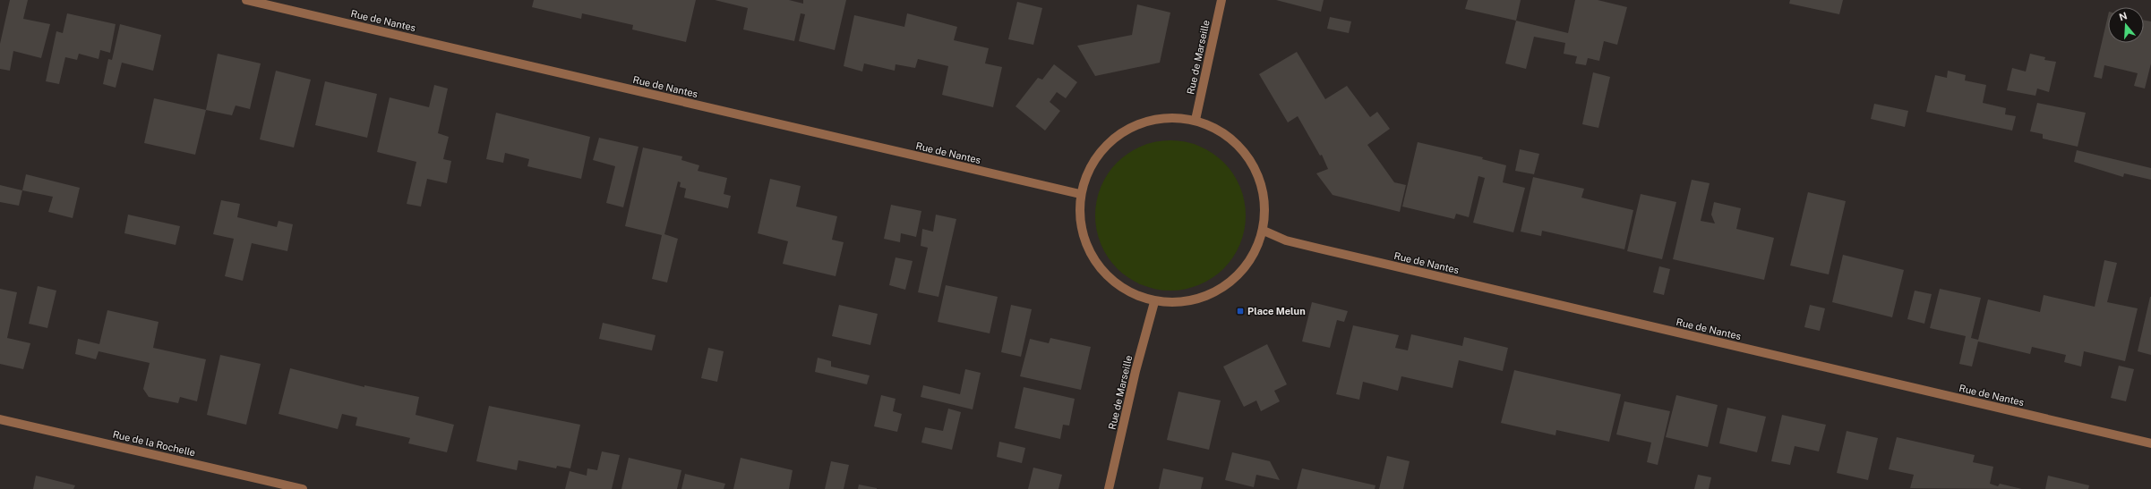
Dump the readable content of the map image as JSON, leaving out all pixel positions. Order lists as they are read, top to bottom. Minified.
{"streets":{"street":["Rue de Nantes","Rue de Marseille","Rue de la Rochelle"]},"places":{"transit":["Place Melun"]},"north":"top"}
